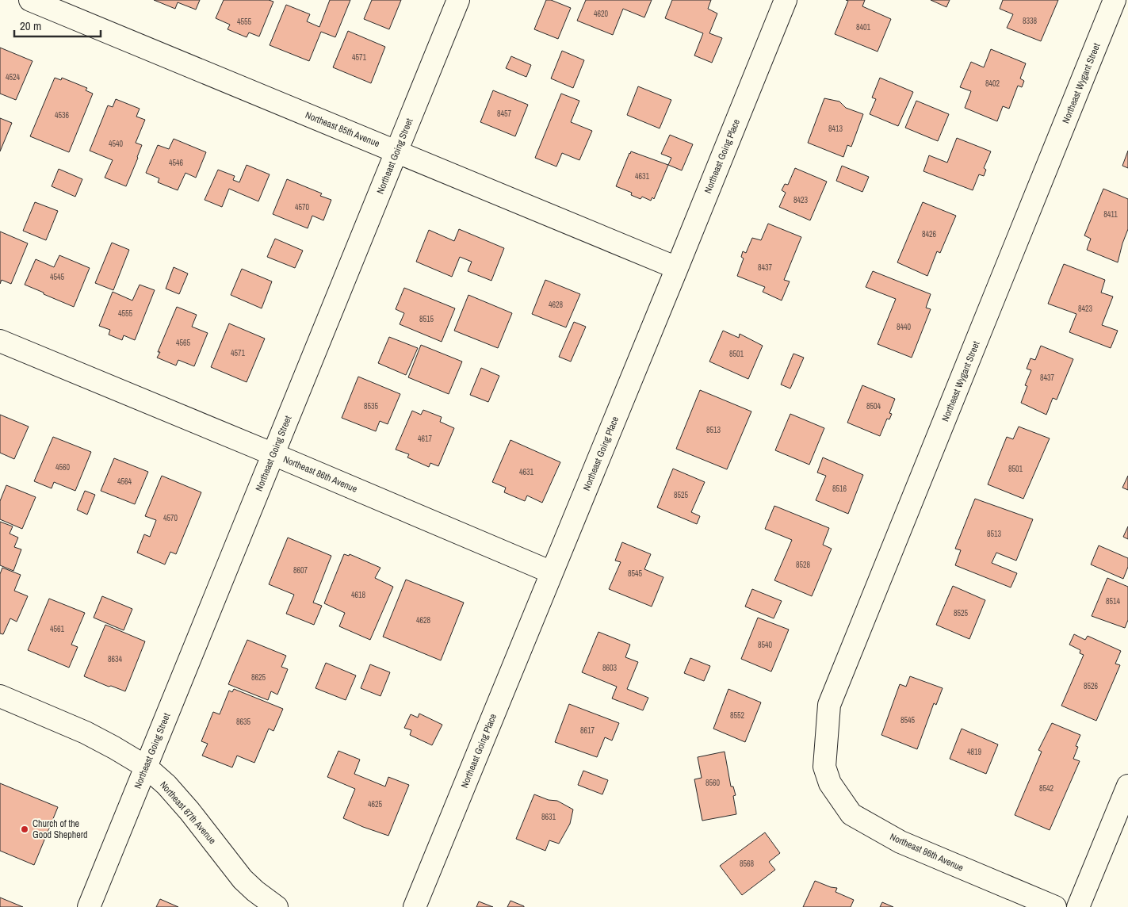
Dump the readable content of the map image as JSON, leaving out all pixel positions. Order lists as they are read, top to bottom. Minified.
{"streets":{"street":["Northeast Wygant Street","Northeast 85th Avenue","Northeast Going Street","Northeast Going Place","Northeast 86th Avenue","Northeast 87th Avenue"]},"crossings":[["Northeast Wygant Street","Northeast 86th Avenue"],["Northeast 85th Avenue","Northeast Going Street"],["Northeast 85th Avenue","Northeast Going Place"],["Northeast Going Street","Northeast 86th Avenue"],["Northeast Going Street","Northeast 87th Avenue"],["Northeast Going Place","Northeast 86th Avenue"]],"places":["Church of the Good Shepherd"],"house_numbers":["4620","8338","4555","8401","4571","4524","8402","8457","4536","8413","4540","4546","4631","8423","4570","8411","8426","8437","4545","4628","8423","4555","8515","8440","4565","4571","8501","8437","8535","8504","8513","4617","4560","8501","4631","4564","8516","8525","4570","8513","8528","8607","8545","4618","8514","8525","4628","4561","8540","8634","8603","8625","8526","8552","8545","8635","8617","4819","8560","8542","4625","8631","8568"],"scale_bar":"20 m"}
